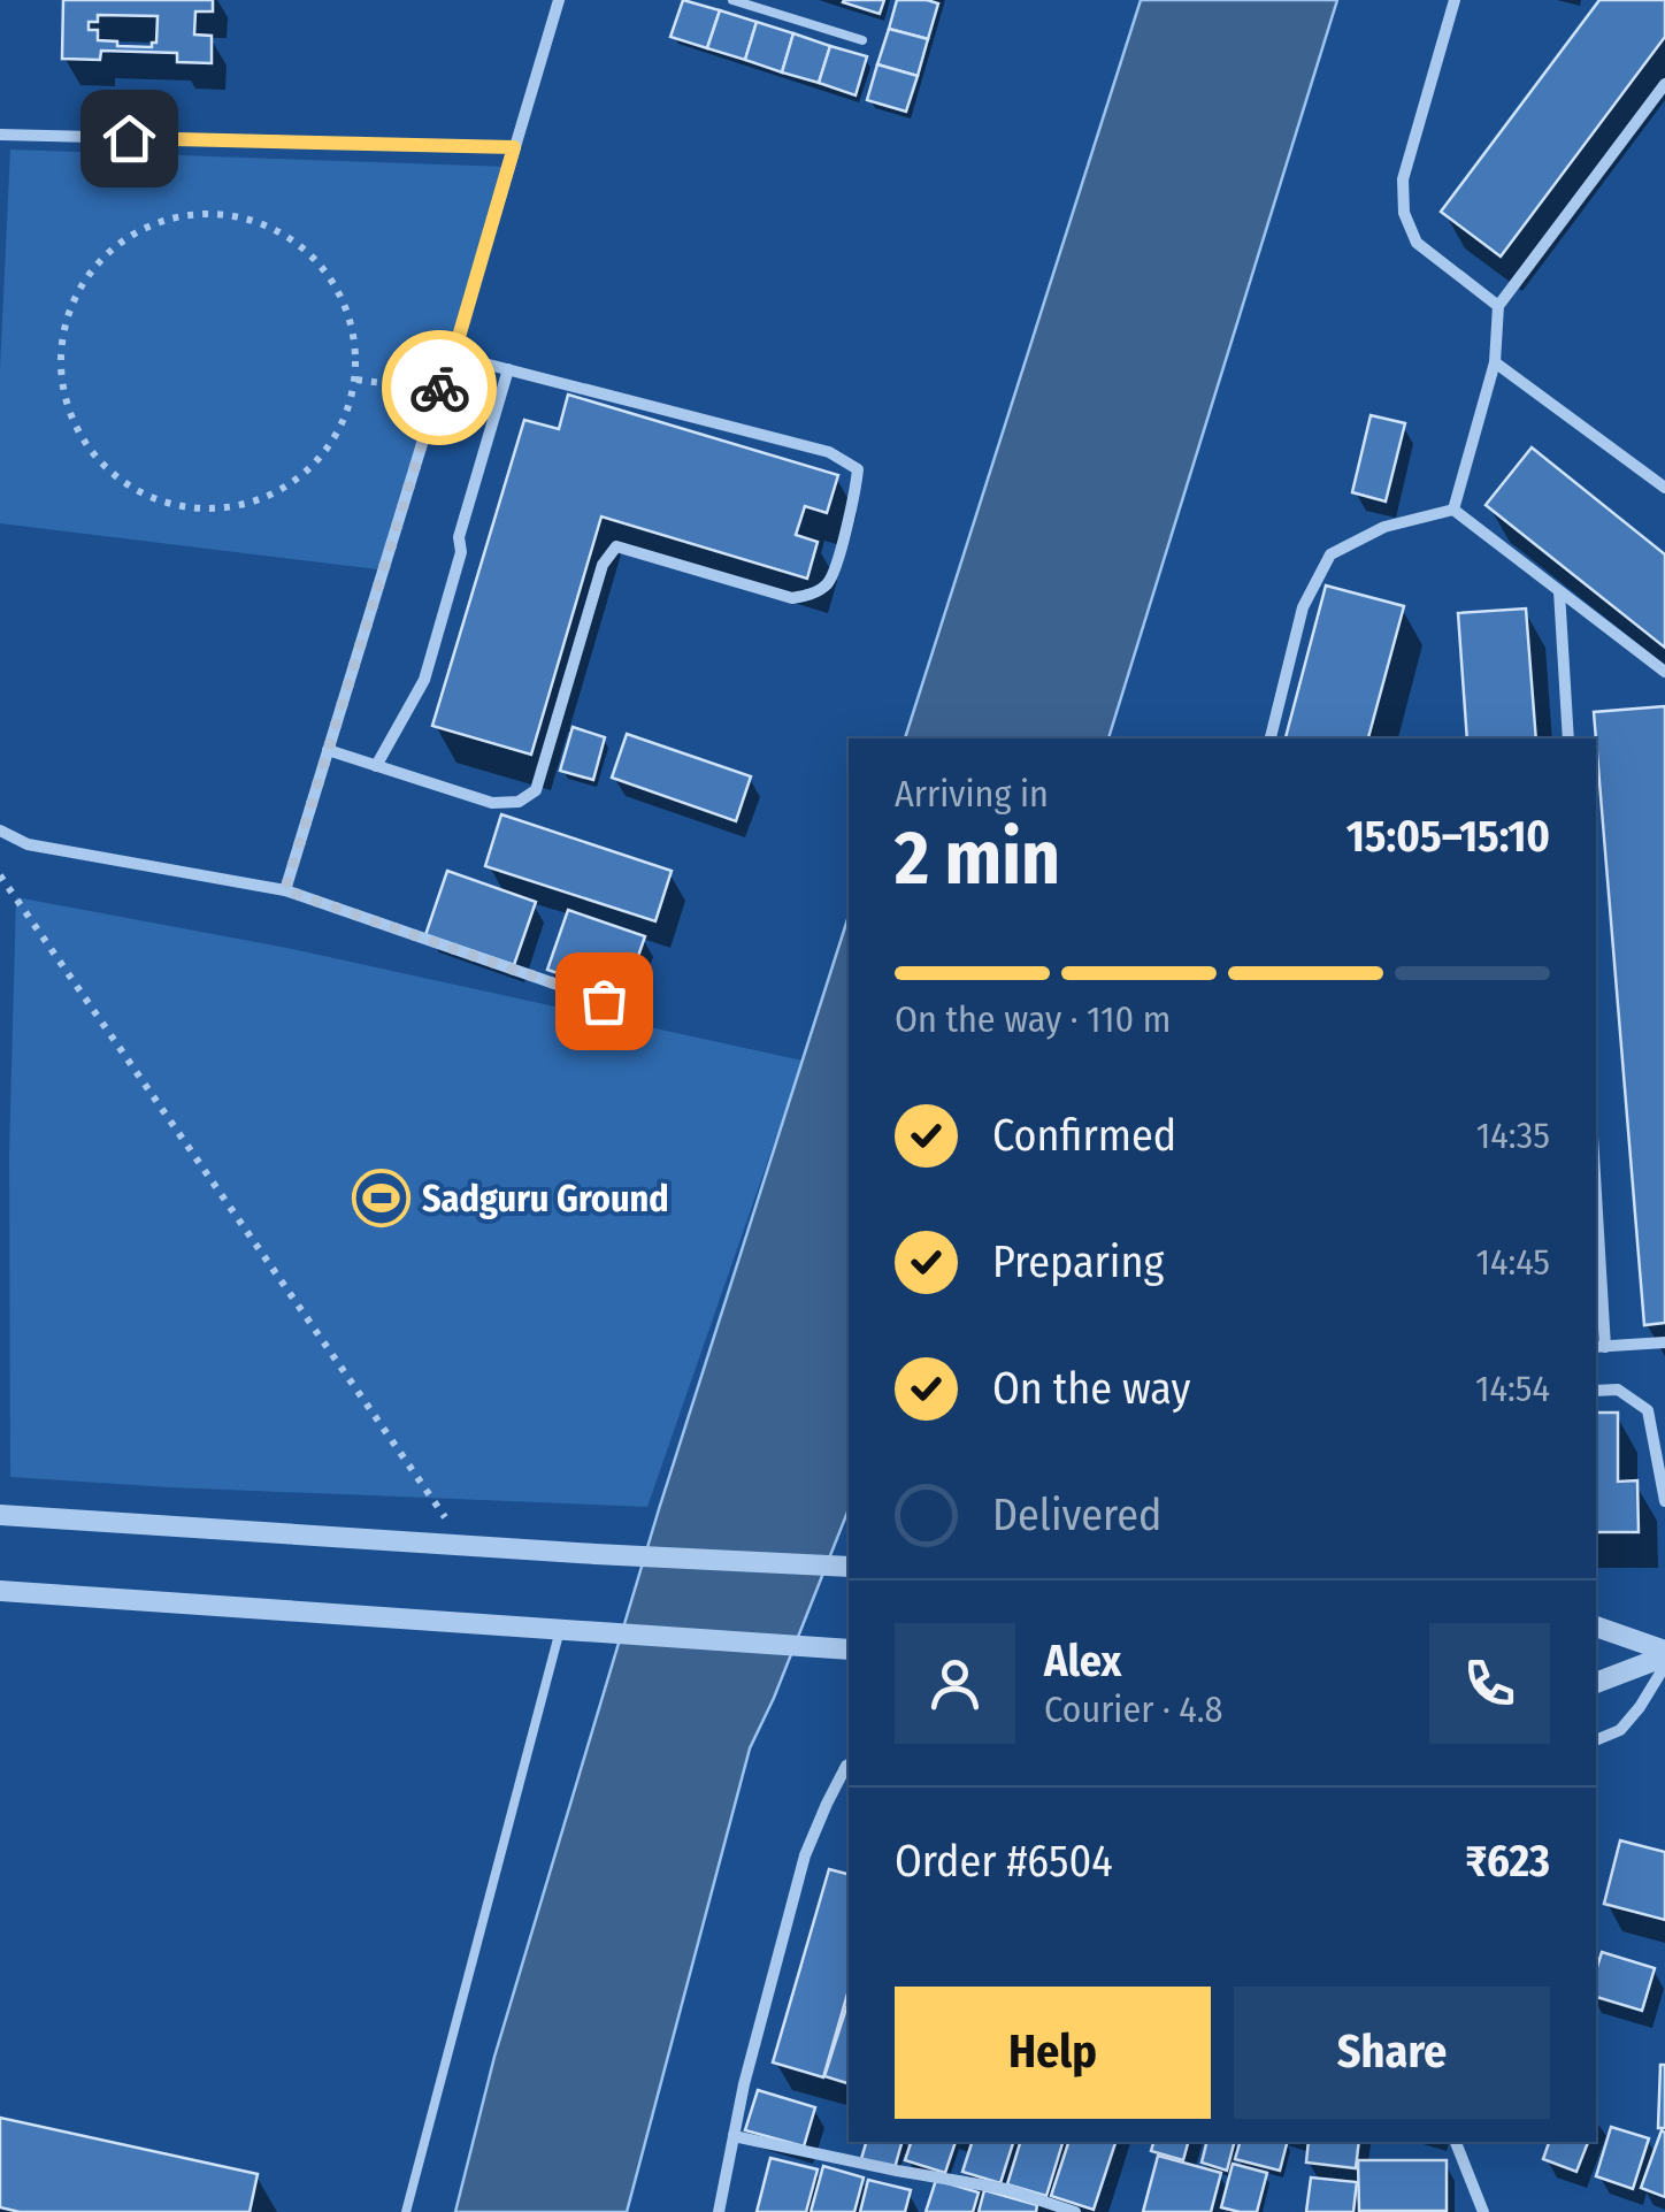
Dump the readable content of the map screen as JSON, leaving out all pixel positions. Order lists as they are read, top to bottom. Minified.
{"places":{"sports":["Sadguru Ground"]},"page":{"heading":["2 min","Arriving in","15:05–15:10"],"panel":["Alex","Courier · 4.8","Order #6504","₹623"],"bar":"On the way · 110 m","list":[["Confirmed","14:35"],["Preparing","14:45"],["On the way","14:54"],"Delivered"],"buttons":["Help","Share"]}}
